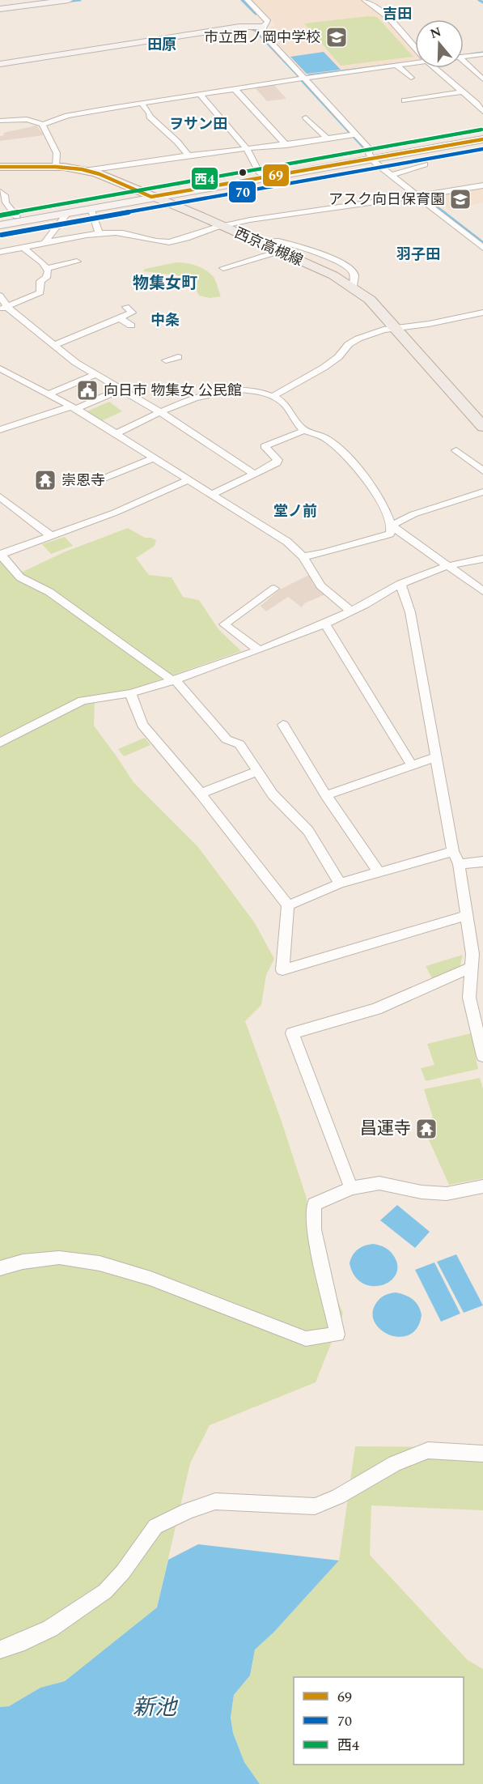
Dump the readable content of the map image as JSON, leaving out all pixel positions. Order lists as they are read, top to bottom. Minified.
{"streets":{"main road":["西京高槻線"]},"districts":["吉田","田原","ヲサン田","羽子田","物集女町","中条","堂ノ前"],"water":["新池"],"places":{"school or university":["市立西ノ岡中学校","アスク向日保育園"],"public building":["向日市 物集女 公民館"],"temple":["崇恩寺","昌運寺"]},"lines":["transit line 西4","transit line 69","transit line 70"],"legend":["69","70","西4"],"north":"top"}
